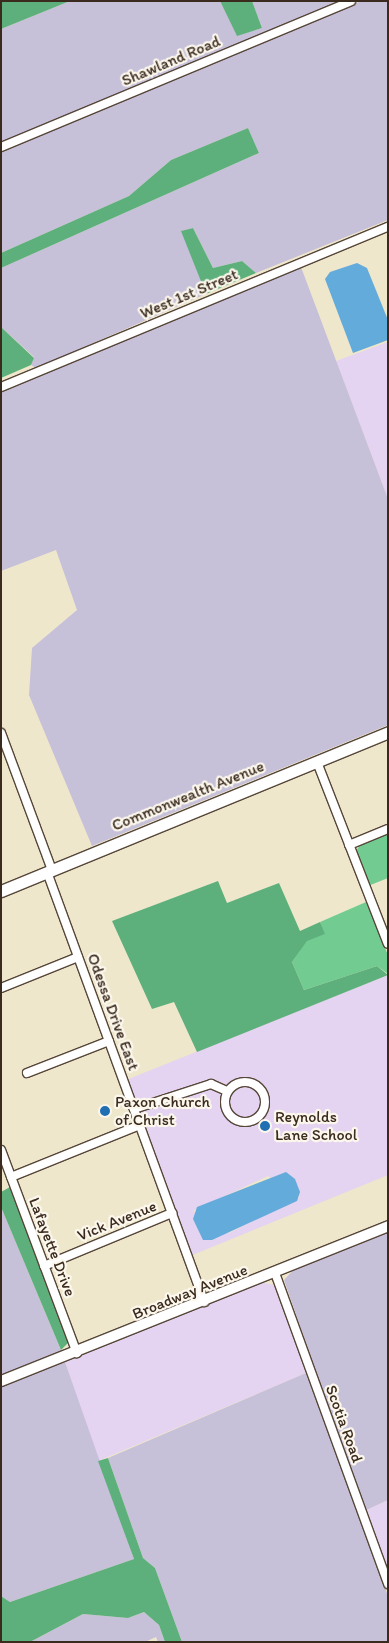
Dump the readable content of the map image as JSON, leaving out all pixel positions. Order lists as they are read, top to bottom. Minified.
{"streets":{"main road":["Commonwealth Avenue"],"street":["Shawland Road","West 1st Street","Odessa Drive East","Vick Avenue","Lafayette Drive","Broadway Avenue","Scotia Road"]},"crossings":[["Commonwealth Avenue","Odessa Drive East"],["Odessa Drive East","Vick Avenue"],["Odessa Drive East","Broadway Avenue"],["Vick Avenue","Lafayette Drive"],["Lafayette Drive","Broadway Avenue"],["Broadway Avenue","Scotia Road"]],"places":["Paxon Church of Christ","Reynolds Lane School"]}
